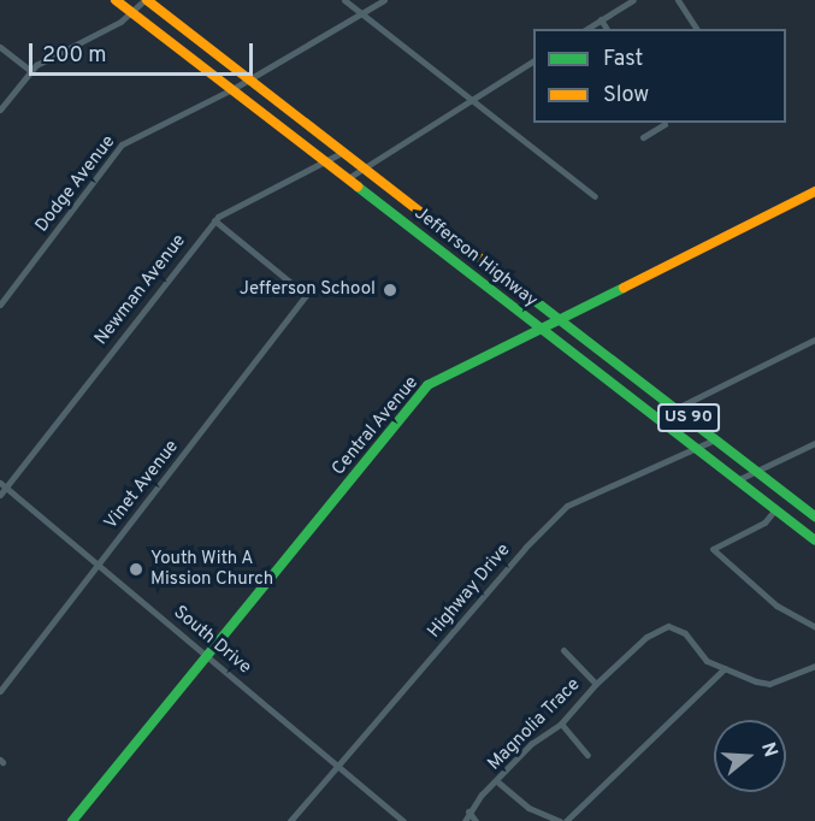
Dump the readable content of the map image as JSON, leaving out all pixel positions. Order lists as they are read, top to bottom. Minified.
{"streets":{"main road":["Jefferson Highway","US 90","Central Avenue"],"street":["Dodge Avenue","Newman Avenue","Vinet Avenue","Highway Drive","South Drive","Magnolia Trace"]},"crossings":[["Dodge Avenue","Jefferson Highway"],["Jefferson Highway","Newman Avenue"],["Jefferson Highway","Central Avenue"],["Jefferson Highway","Highway Drive"],["Newman Avenue","Vinet Avenue"],["Newman Avenue","South Drive"],["Central Avenue","South Drive"],["Vinet Avenue","South Drive"],["Highway Drive","South Drive"]],"places":["Jefferson School","Youth With A Mission Church"],"legend":["Fast","Slow"],"scale_bar":"200 m","north":"right"}
